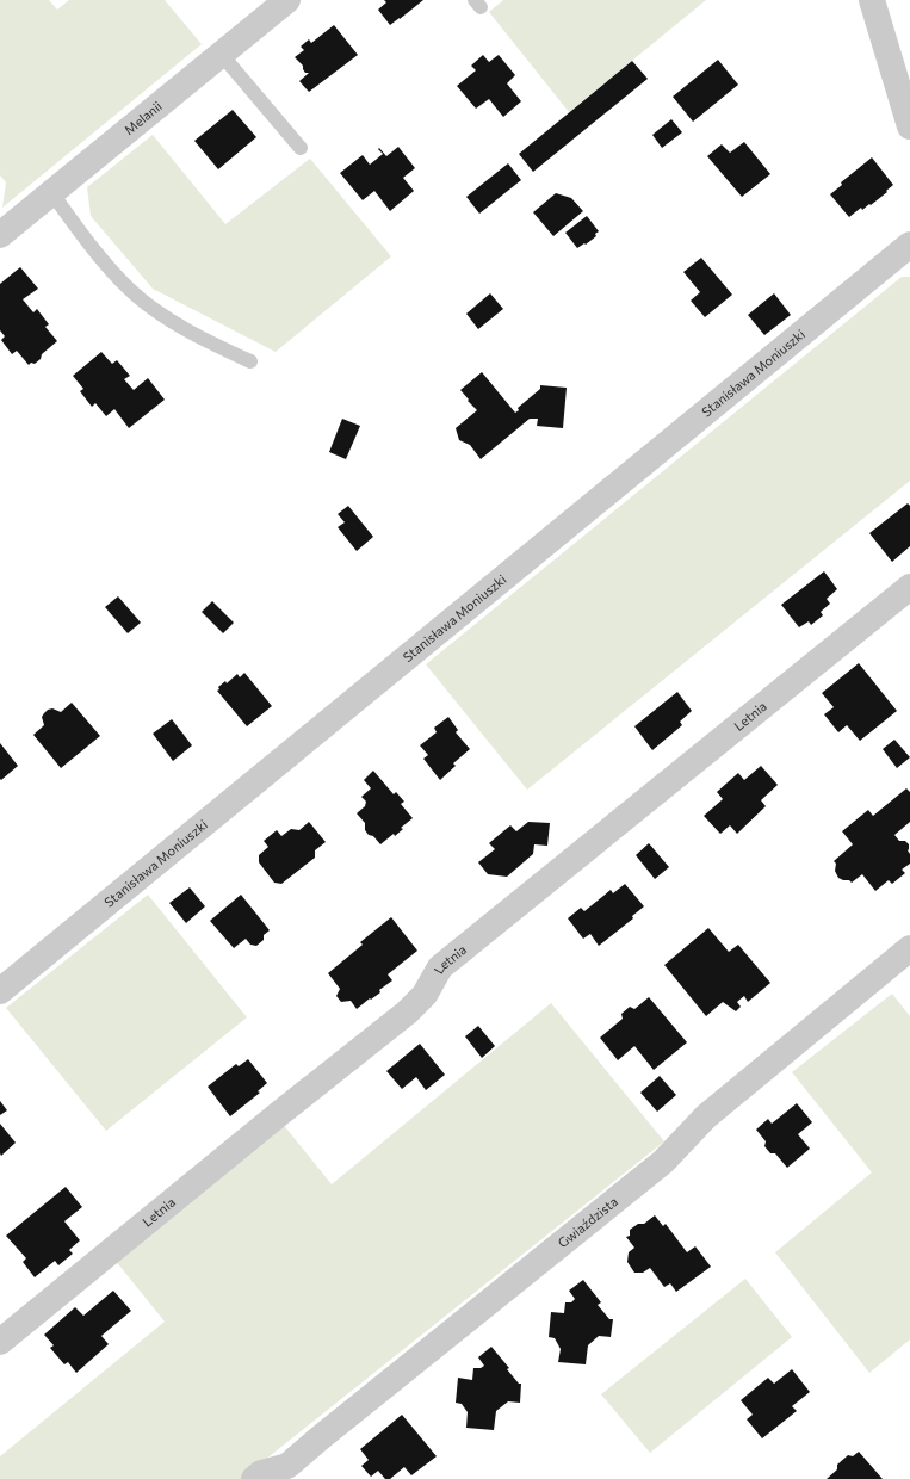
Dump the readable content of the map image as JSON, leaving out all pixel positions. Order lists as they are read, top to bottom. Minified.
{"streets":{"street":["Melanii","Stanisława Moniuszki","Letnia","Gwiaździsta"]}}
